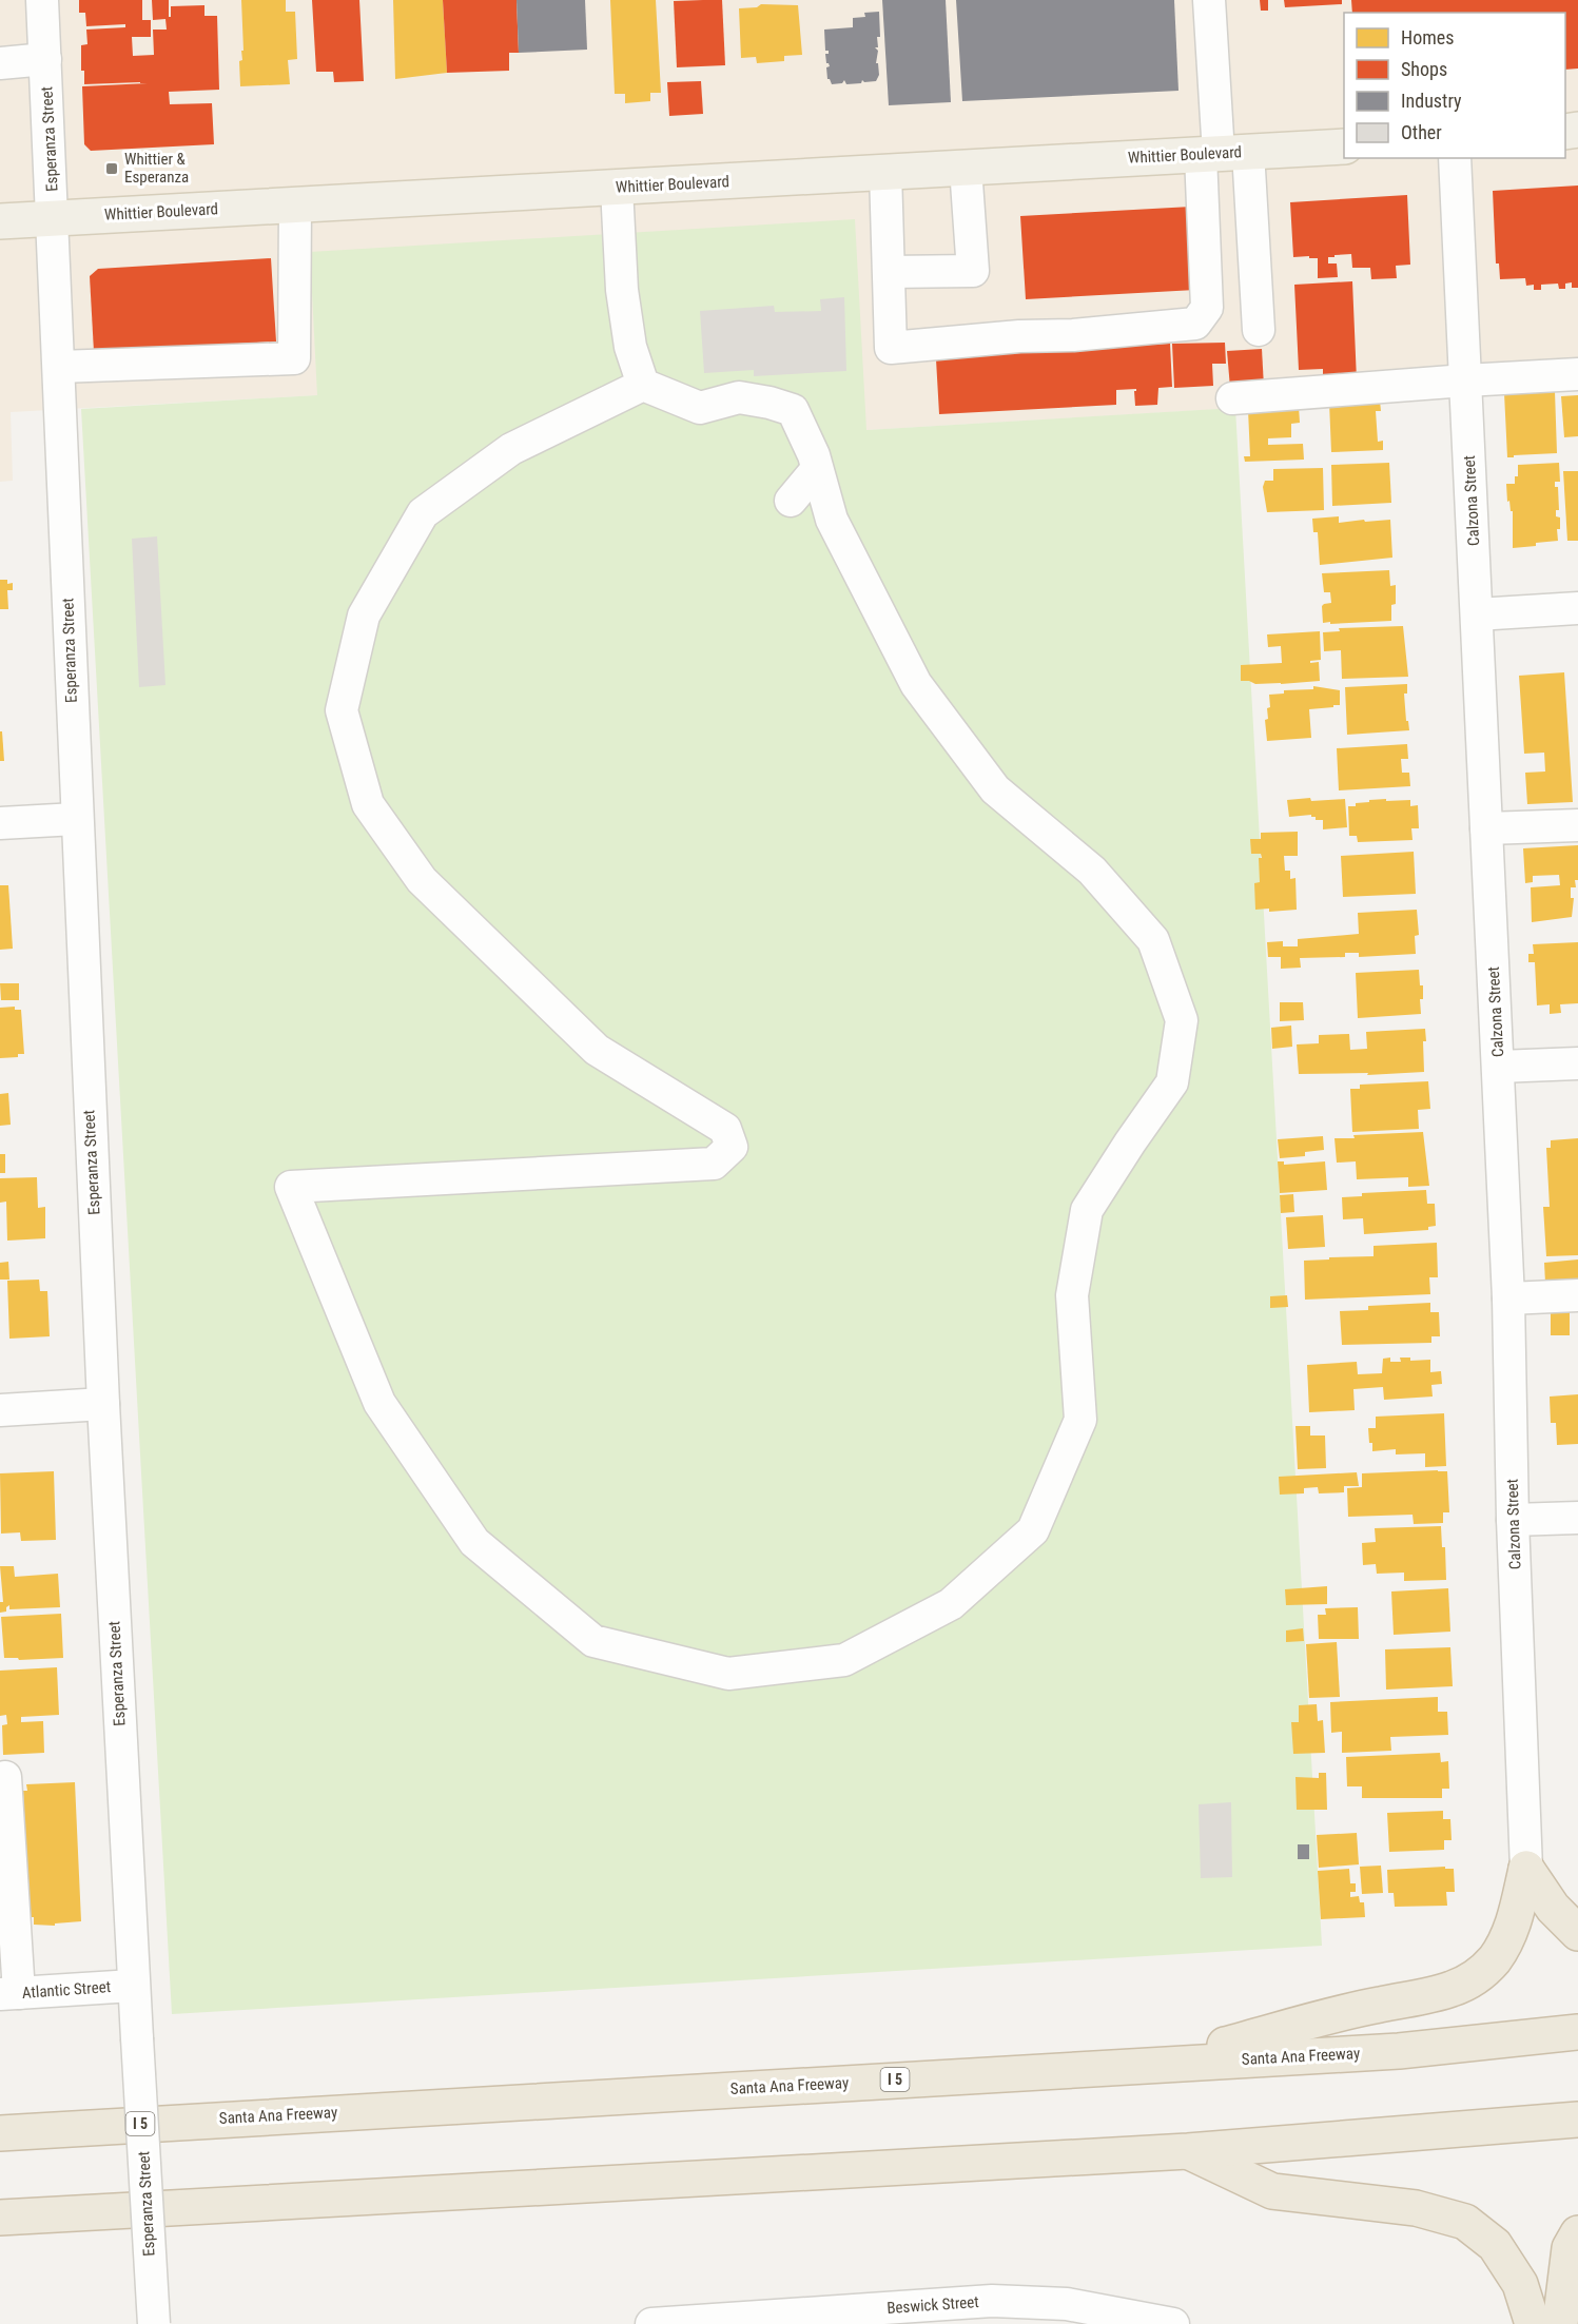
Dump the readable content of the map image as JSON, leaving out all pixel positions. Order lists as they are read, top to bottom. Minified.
{"streets":{"highway":["Santa Ana Freeway","I 5"],"main road":["Whittier Boulevard"],"street":["Esperanza Street","Calzona Street","Atlantic Street","Beswick Street"]},"crossings":[["Esperanza Street","Whittier Boulevard"],["Esperanza Street","Atlantic Street"]],"places":{"transit":["Whittier & Esperanza"]},"legend":["Homes","Shops","Industry","Other"]}
